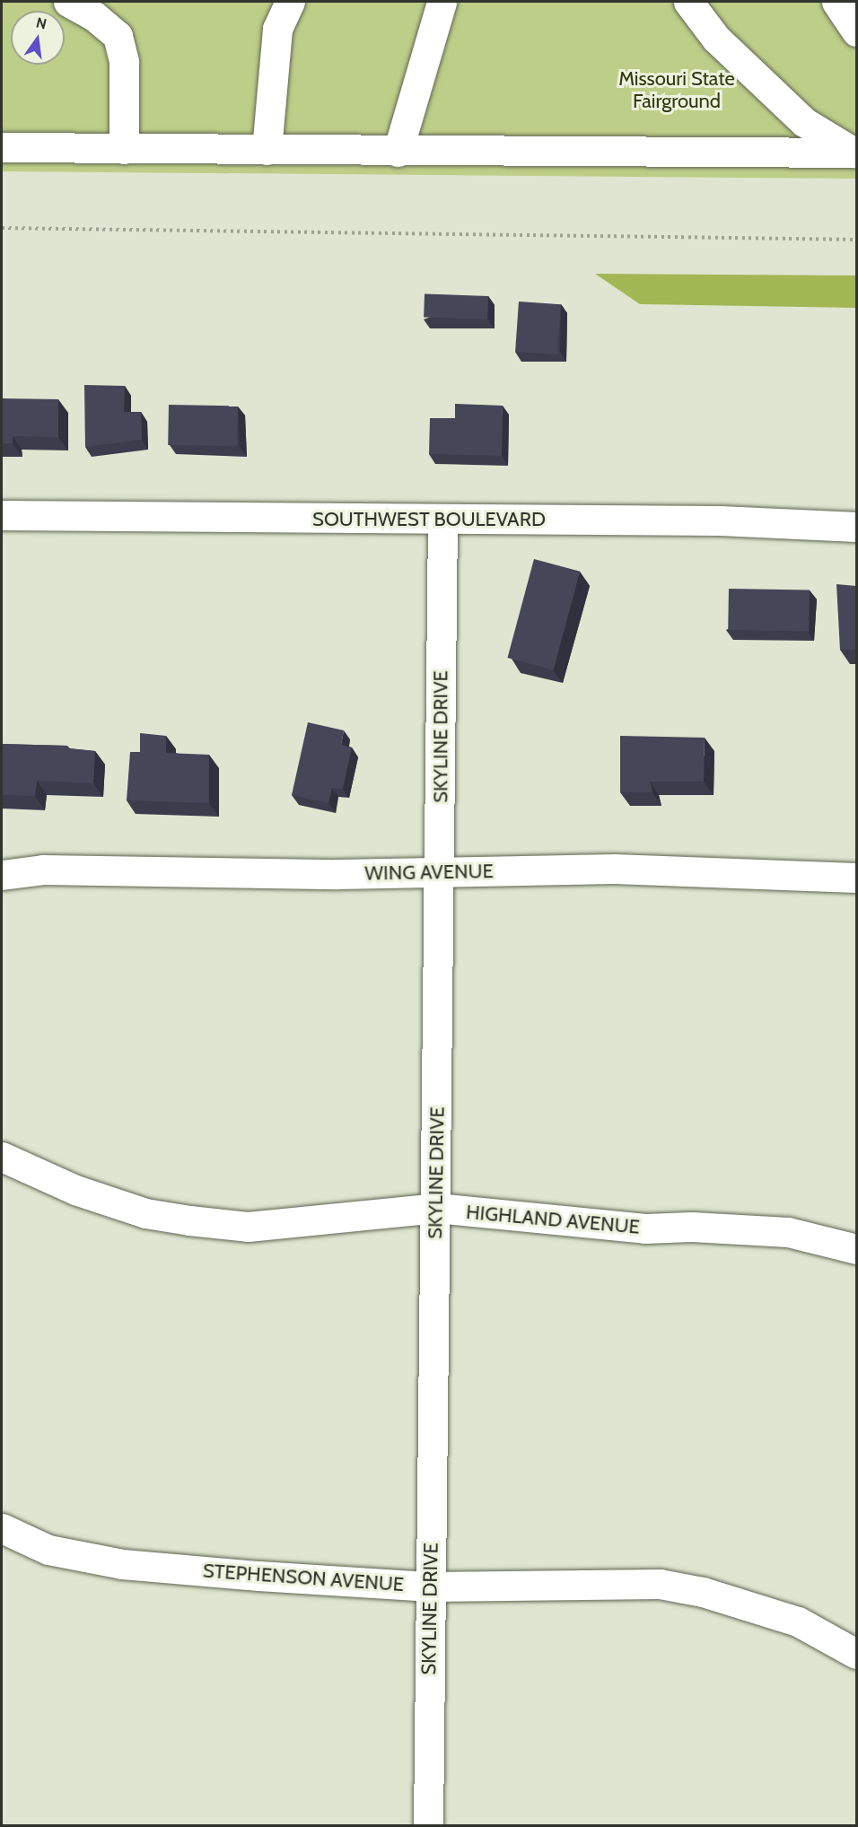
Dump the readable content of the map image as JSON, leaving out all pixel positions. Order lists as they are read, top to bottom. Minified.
{"streets":{"street":["SOUTHWEST BOULEVARD","SKYLINE DRIVE","WING AVENUE","HIGHLAND AVENUE","STEPHENSON AVENUE"]},"crossings":[["SOUTHWEST BOULEVARD","SKYLINE DRIVE"],["SKYLINE DRIVE","WING AVENUE"],["SKYLINE DRIVE","HIGHLAND AVENUE"],["SKYLINE DRIVE","STEPHENSON AVENUE"]],"parks":["Missouri State Fairground"],"north":"top"}
